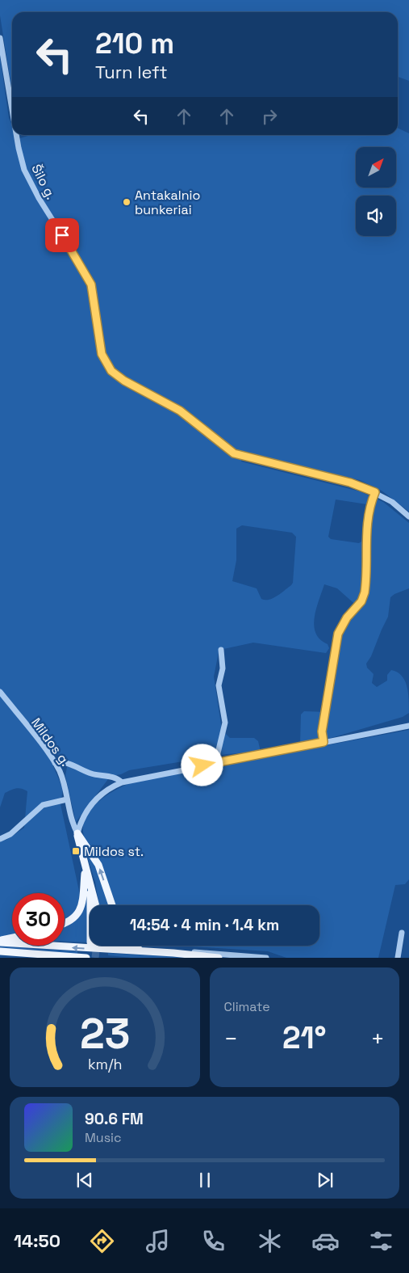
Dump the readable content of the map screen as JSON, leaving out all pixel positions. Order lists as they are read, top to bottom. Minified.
{"streets":{"street":["Šilo g.","Mildos g."]},"places":{"other":["Antakalnio bunkeriai"],"transit":["Mildos st."]},"north":"top right","page":{"turn":["210 m","Turn left"],"limit":"30","trip":"14:54 · 4 min · 1.4 km","tile":"Climate","heat":["−","21°","+"],"song":["90.6 FM","Music"],"tabs":"14:50","gauge":["23","km/h"]}}
